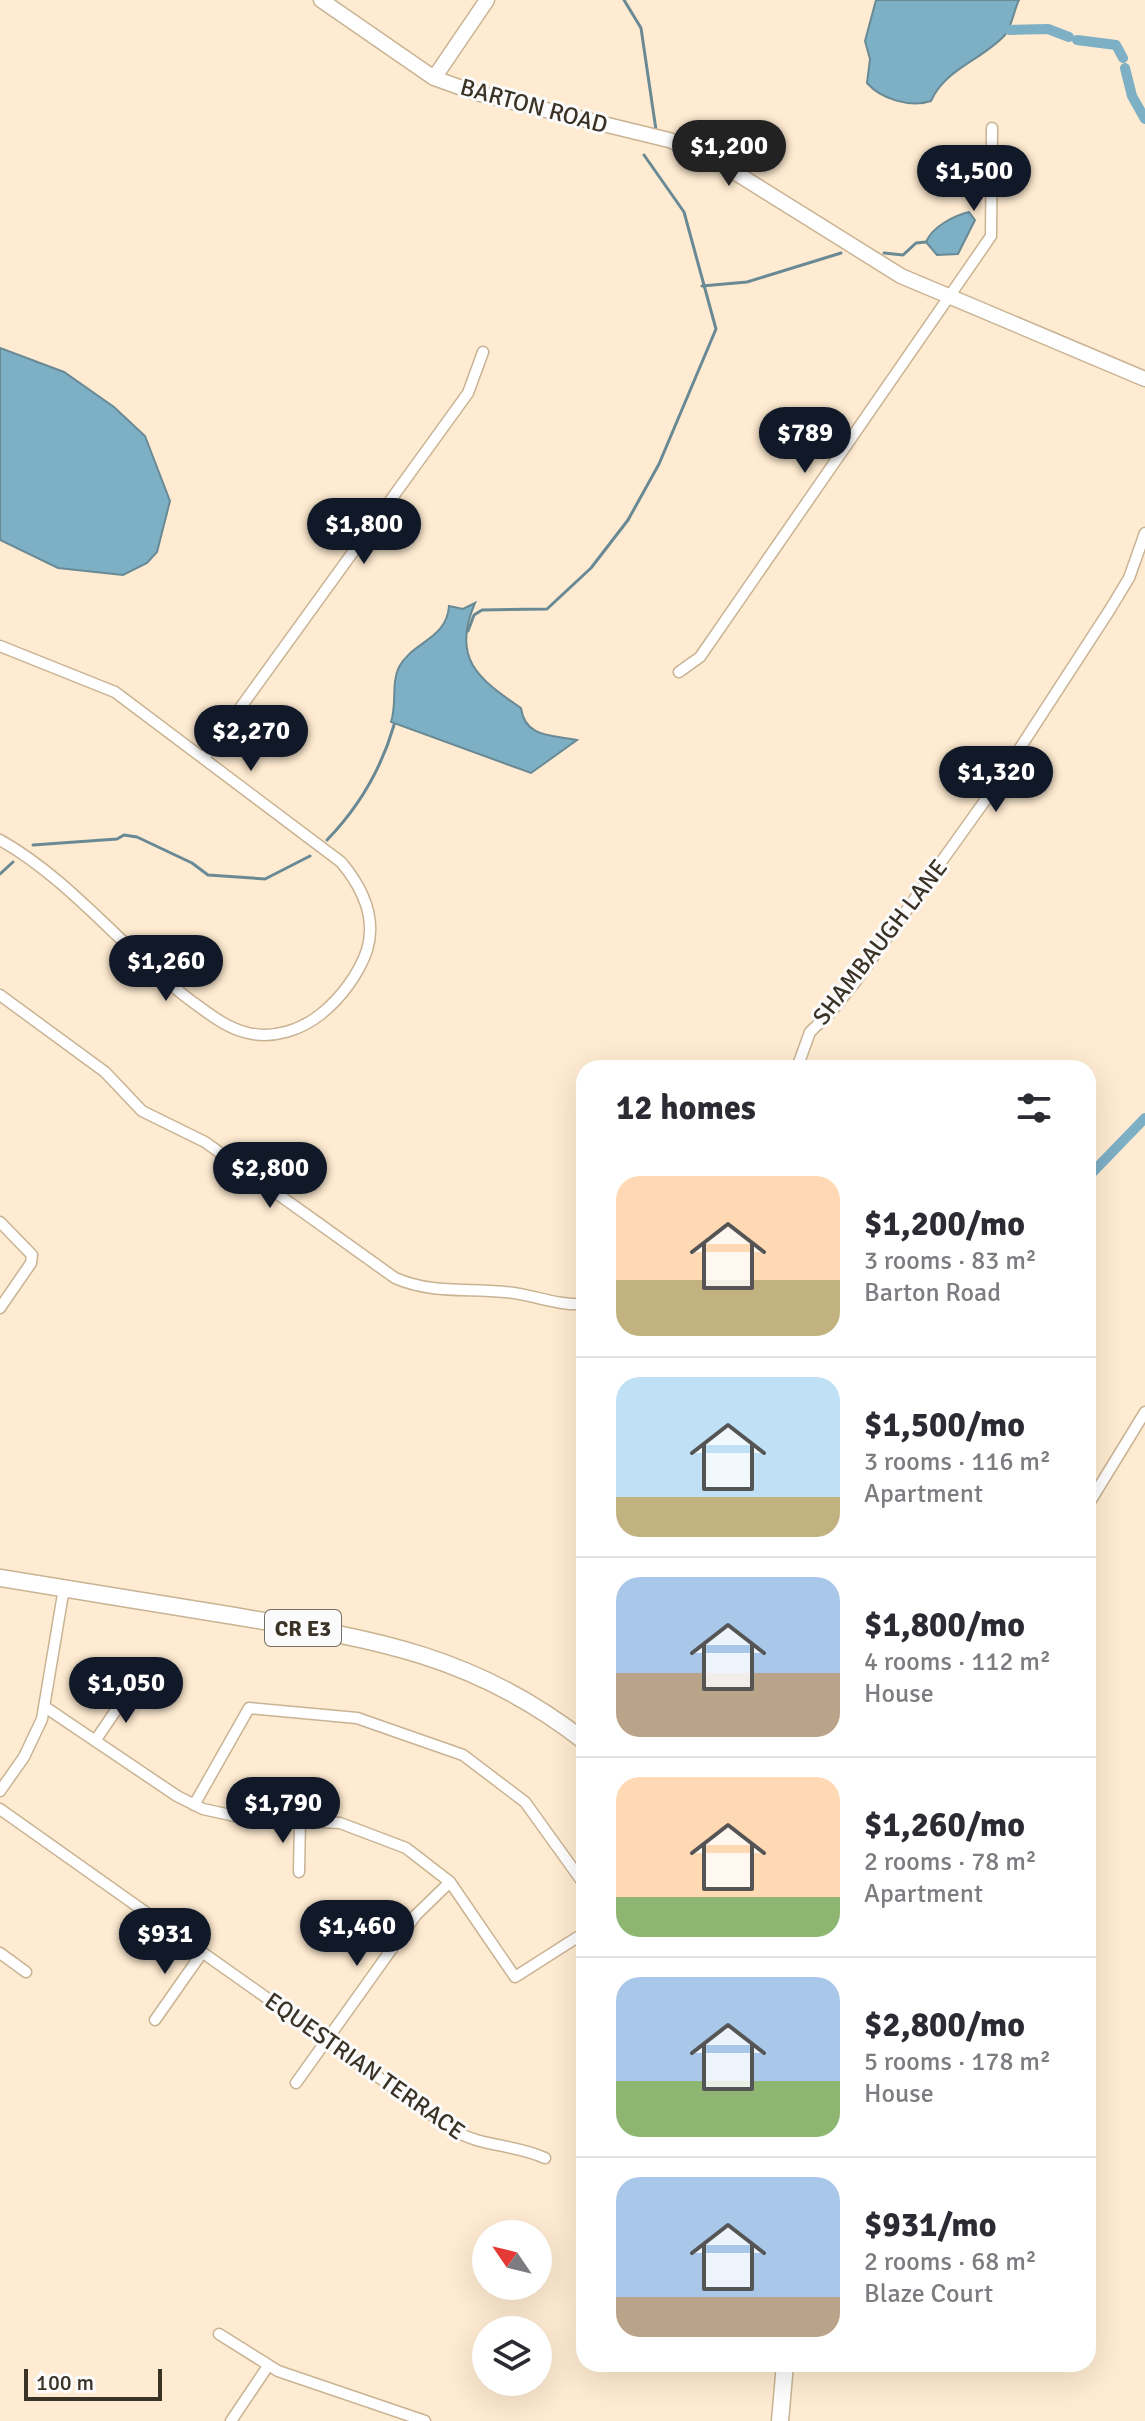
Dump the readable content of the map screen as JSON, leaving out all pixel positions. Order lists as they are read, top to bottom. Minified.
{"streets":{"main road":["CR E3"],"street":["BARTON ROAD","SHAMBAUGH LANE","EQUESTRIAN TERRACE"]},"scale_bar":"100 m","north":"top left","page":{"price":["$1,200","$1,500","$789","$1,800","$2,270","$1,320","$1,260","$2,800","$1,050","$1,790","$1,460","$931"],"heading":"12 homes","list":[{"name":"$1,200/mo","note":"3 rooms · 83 m² · Barton Road"},{"name":"$1,500/mo","note":"3 rooms · 116 m² · Apartment"},{"name":"$1,800/mo","note":"4 rooms · 112 m² · House"},{"name":"$1,260/mo","note":"2 rooms · 78 m² · Apartment"},{"name":"$2,800/mo","note":"5 rooms · 178 m² · House"},{"name":"$931/mo","note":"2 rooms · 68 m² · Blaze Court"}],"scale":"100 m"}}
